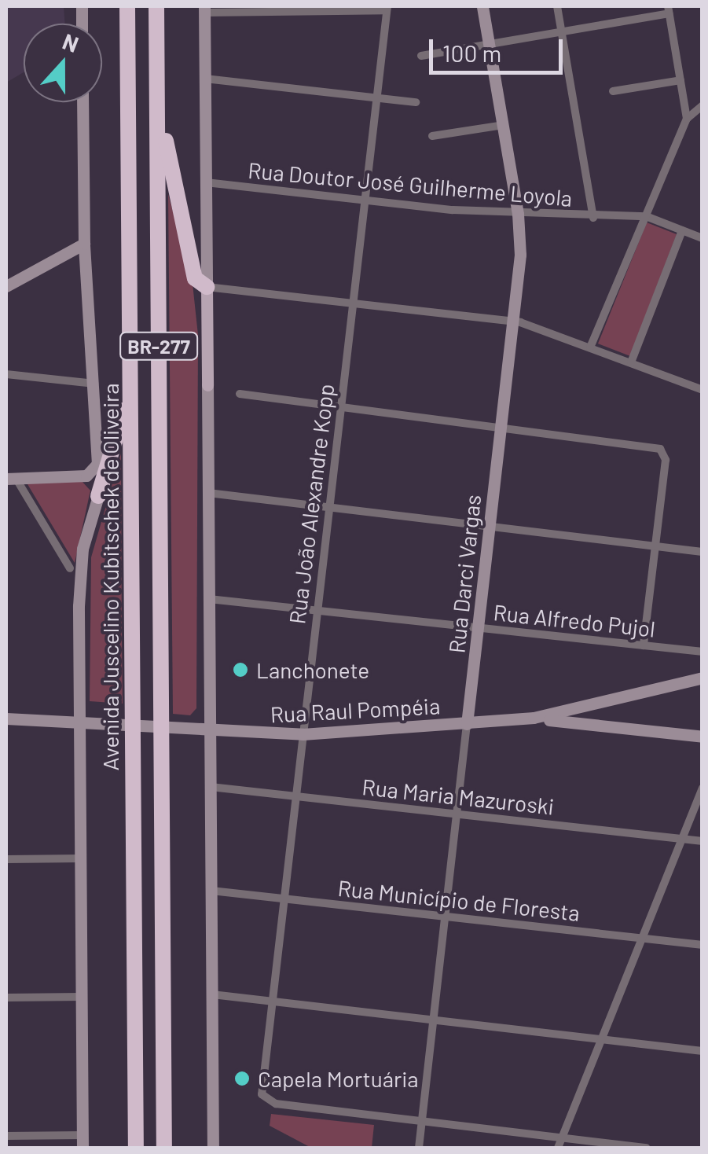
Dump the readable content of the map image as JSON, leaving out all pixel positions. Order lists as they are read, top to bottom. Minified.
{"streets":{"highway":["BR-277","Avenida Juscelino Kubitschek de Oliveira"],"main road":["Rua Darci Vargas","Rua Raul Pompéia"],"street":["Rua Doutor José Guilherme Loyola","Rua João Alexandre Kopp","Rua Alfredo Pujol","Rua Maria Mazuroski","Rua Município de Floresta"]},"crossings":[["Rua Doutor José Guilherme Loyola","Rua João Alexandre Kopp"],["Rua Doutor José Guilherme Loyola","Rua Darci Vargas"],["Rua João Alexandre Kopp","Rua Darci Vargas"],["Rua João Alexandre Kopp","Rua Alfredo Pujol"],["Rua João Alexandre Kopp","Rua Raul Pompéia"],["Rua João Alexandre Kopp","Rua Maria Mazuroski"],["Rua João Alexandre Kopp","Rua Município de Floresta"],["Rua Darci Vargas","Rua Alfredo Pujol"],["Rua Darci Vargas","Rua Raul Pompéia"],["Rua Darci Vargas","Rua Maria Mazuroski"],["Rua Darci Vargas","Rua Município de Floresta"]],"places":["Lanchonete","Capela Mortuária"],"scale_bar":"100 m","north":"top"}
